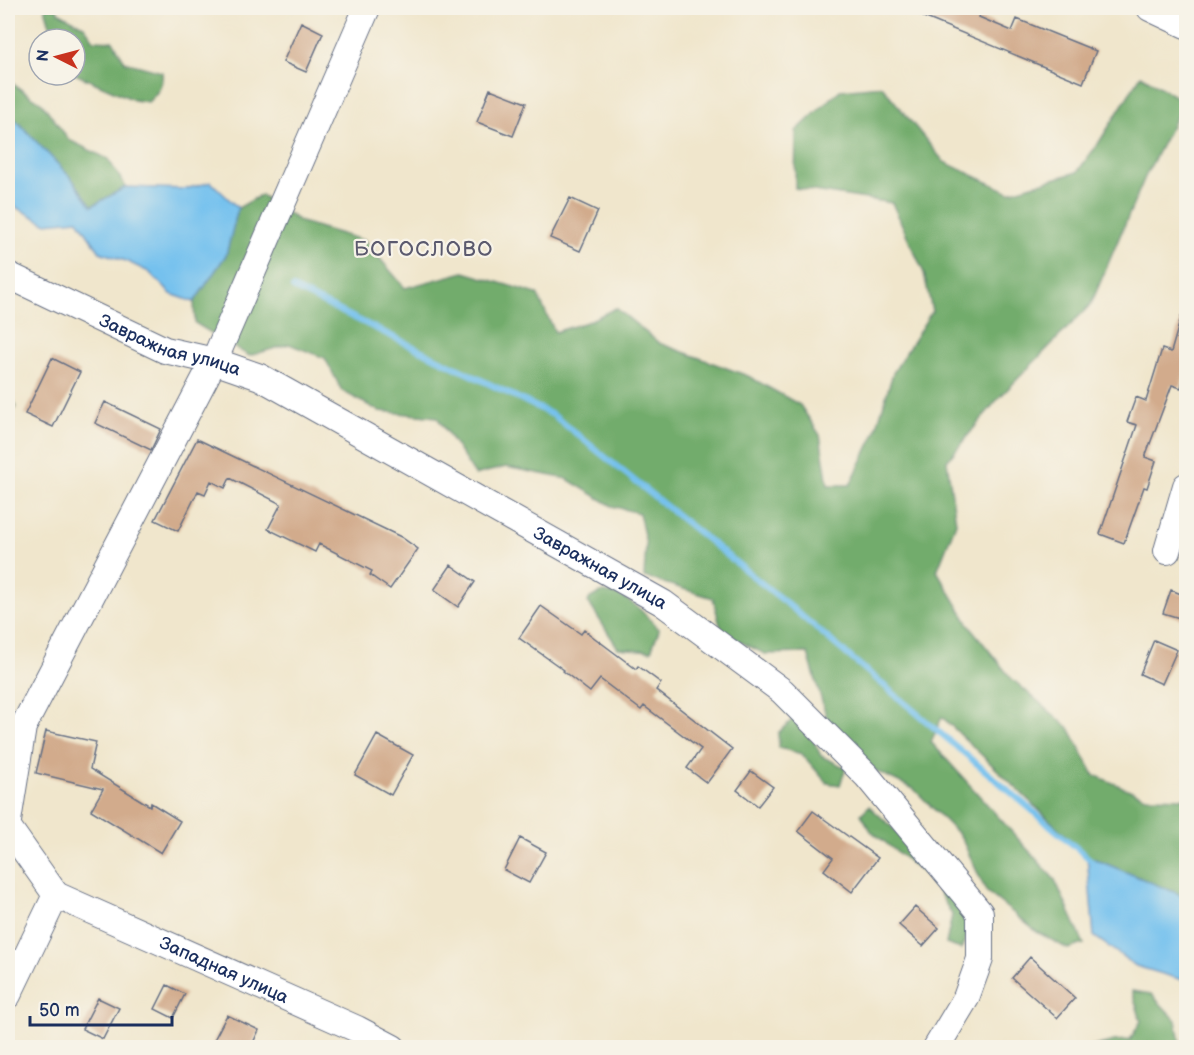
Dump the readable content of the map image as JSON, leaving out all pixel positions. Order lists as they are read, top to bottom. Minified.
{"streets":{"street":["Завражная улица","Западная улица"]},"districts":["БОГОСЛОВО"],"scale_bar":"50 m","north":"left"}
